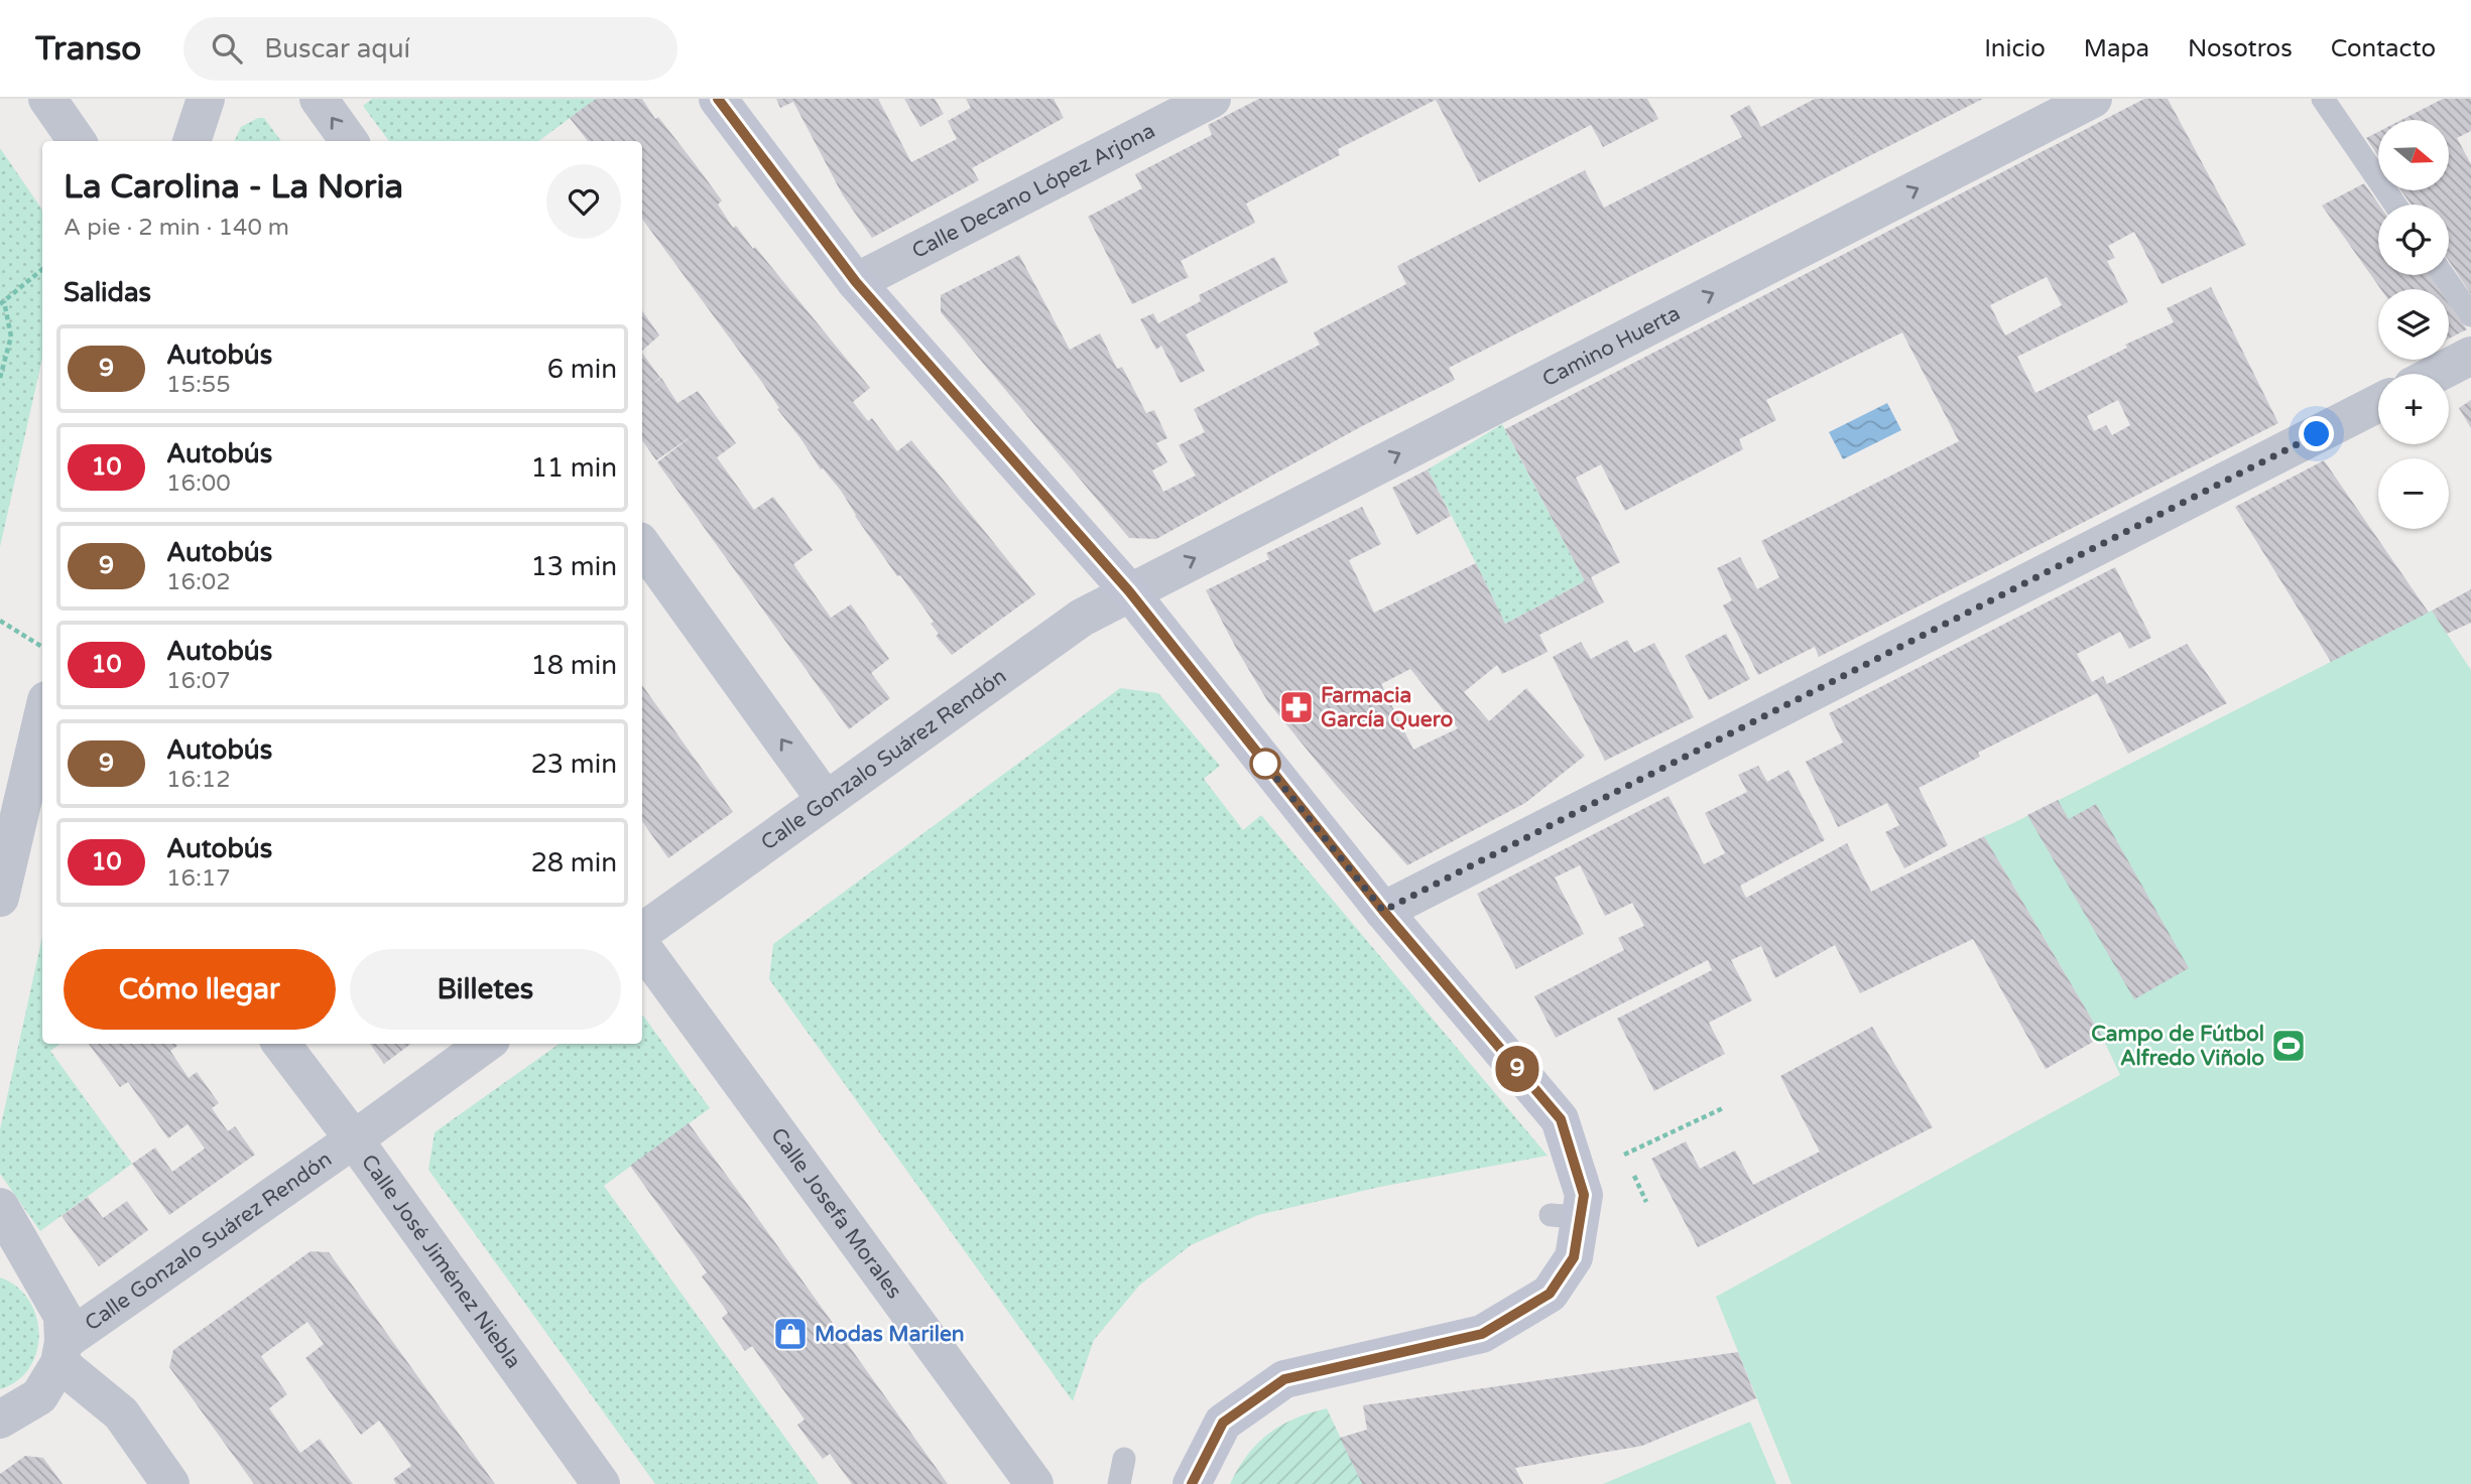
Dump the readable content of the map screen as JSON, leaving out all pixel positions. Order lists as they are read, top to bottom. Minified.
{"streets":{"street":["Calle Decano López Arjona","Camino Huerta","Calle Gonzalo Suárez Rendón","Calle Josefa Morales","Calle José Jiménez Niebla"]},"crossings":[["Camino Huerta","Calle Gonzalo Suárez Rendón"],["Calle Gonzalo Suárez Rendón","Calle José Jiménez Niebla"]],"one_way":["Camino Huerta"],"places":{"pharmacy":["Farmacia García Quero"],"sports":["Campo de Fútbol Alfredo Viñolo"],"shop":["Modas Marilen"]},"lines":["bus line 9"],"north":"right","page":{"header":"Transo","search":"Buscar aquí","nav":["Inicio","Mapa","Nosotros","Contacto"],"on_map":"9","map_buttons":["+","−"],"heading":[["La Carolina - La Noria","A pie · 2 min · 140 m"],"Salidas"],"list":[{"mark":"9","name":"Autobús","note":"15:55","value":"6 min"},{"mark":"10","name":"Autobús","note":"16:00","value":"11 min"},{"mark":"9","name":"Autobús","note":"16:02","value":"13 min"},{"mark":"10","name":"Autobús","note":"16:07","value":"18 min"},{"mark":"9","name":"Autobús","note":"16:12","value":"23 min"},{"mark":"10","name":"Autobús","note":"16:17","value":"28 min"}],"buttons":["Cómo llegar","Billetes"]}}
